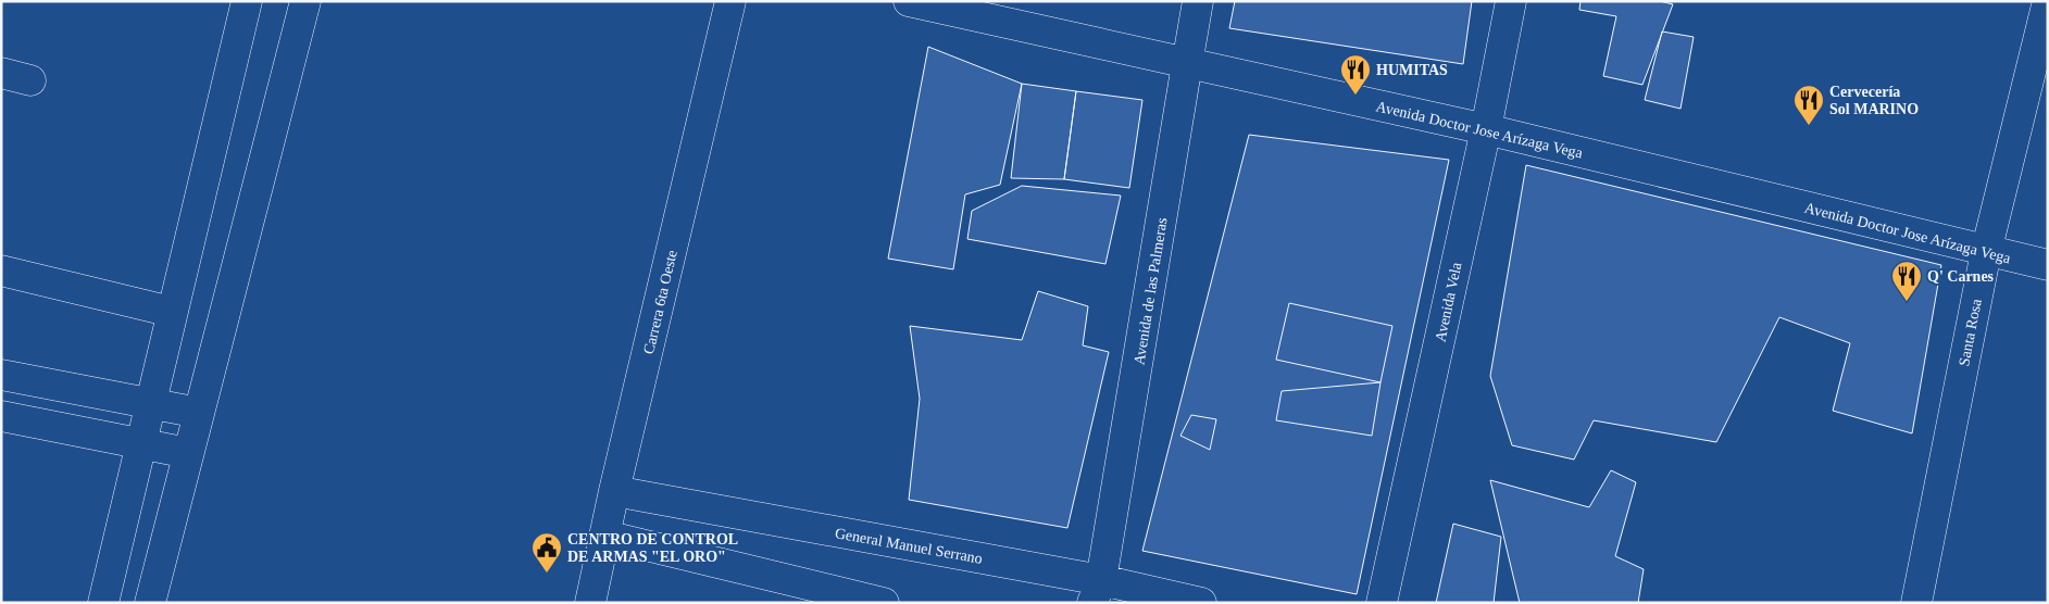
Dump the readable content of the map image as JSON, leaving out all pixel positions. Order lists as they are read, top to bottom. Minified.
{"streets":{"street":["Avenida Doctor Jose Arízaga Vega","Avenida de las Palmeras","Carrera 6ta Oeste","Avenida Vela","Santa Rosa","General Manuel Serrano"]},"crossings":[["Avenida Doctor Jose Arízaga Vega","Avenida de las Palmeras"],["Avenida Doctor Jose Arízaga Vega","Avenida Vela"],["Avenida Doctor Jose Arízaga Vega","Santa Rosa"],["Avenida de las Palmeras","General Manuel Serrano"],["Carrera 6ta Oeste","General Manuel Serrano"]],"places":{"restaurant":["HUMITAS","Cervecería Sol MARINO","Q' Carnes"],"public building":["CENTRO DE CONTROL DE ARMAS \"EL ORO\""]}}
